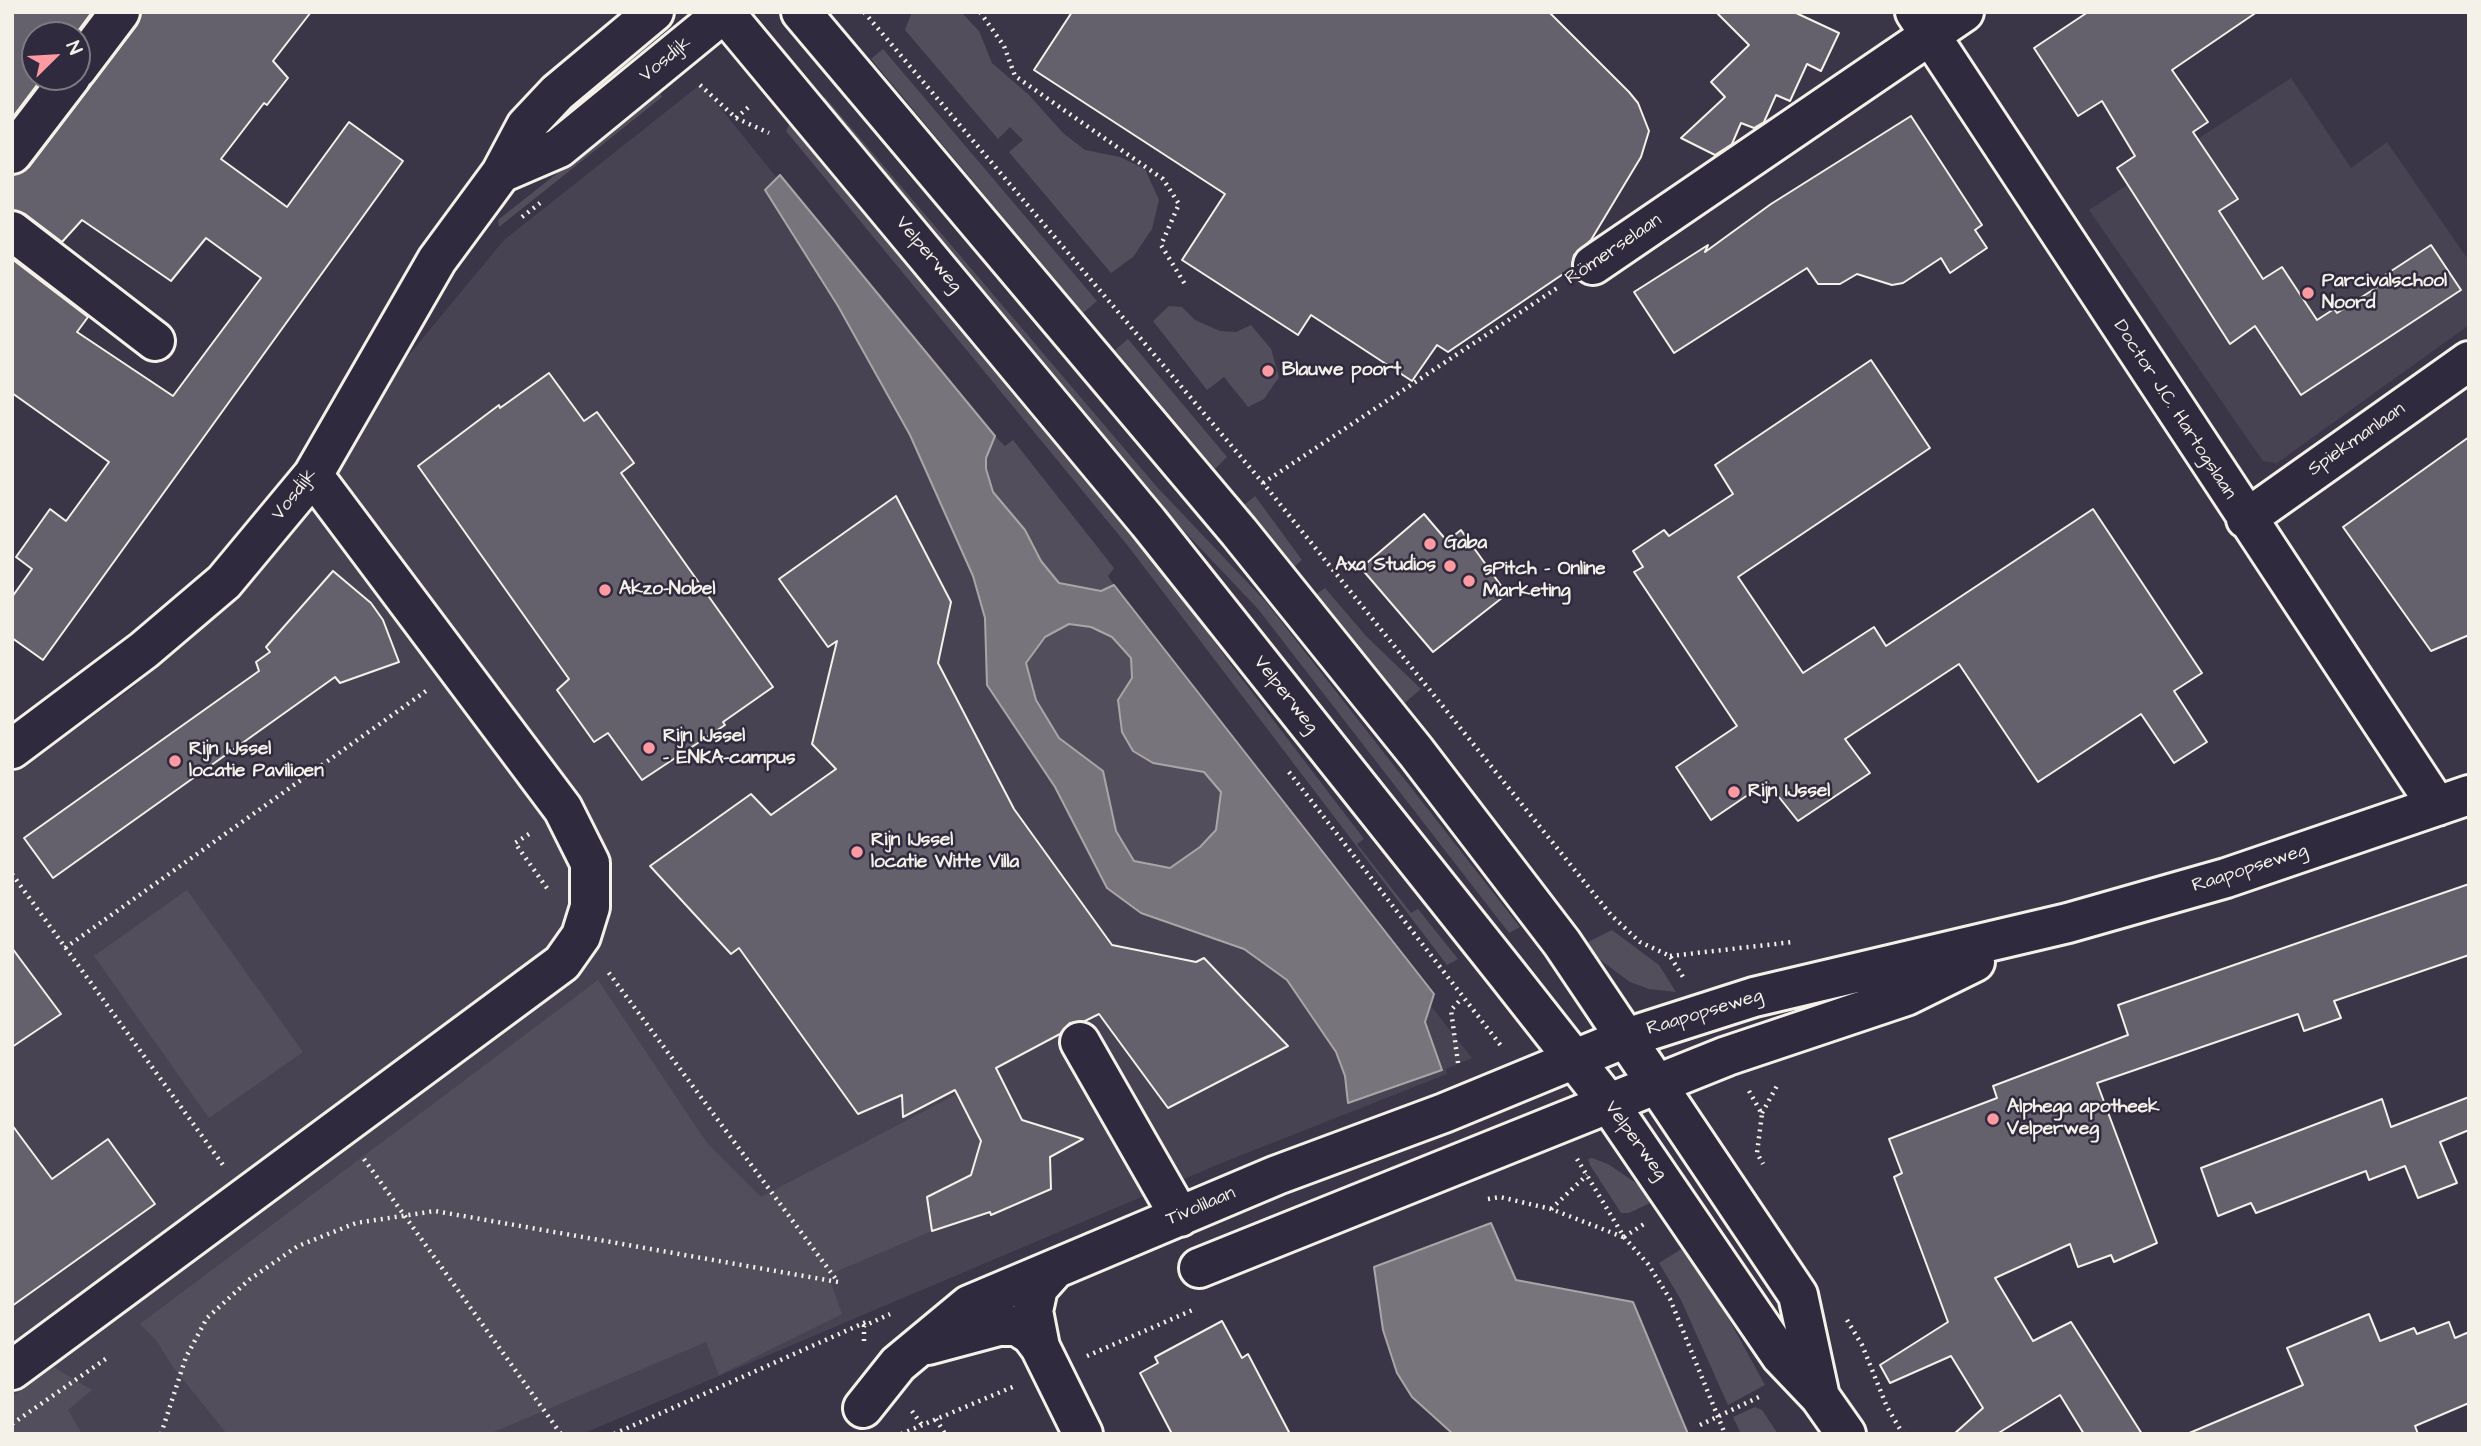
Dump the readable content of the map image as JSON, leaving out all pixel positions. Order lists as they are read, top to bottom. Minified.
{"streets":{"street":["Vosdijk","Römerselaan","Velperweg","Doctor J.C. Hartogslaan","Spiekmanlaan","Raapopseweg","Tivolilaan"]},"crossings":[["Vosdijk","Velperweg"],["Römerselaan","Doctor J.C. Hartogslaan"],["Velperweg","Raapopseweg"],["Velperweg","Tivolilaan"],["Doctor J.C. Hartogslaan","Spiekmanlaan"],["Doctor J.C. Hartogslaan","Raapopseweg"],["Raapopseweg","Tivolilaan"]],"places":["Parcivalschool Noord","Blauwe poort","Gaba","Axa Studios","sPitch - Online Marketing","Akzo-Nobel","Rijn IJssel – ENKA-campus","Rijn IJssel locatie Pavilioen","Rijn IJssel","Rijn IJssel locatie Witte Villa","Alphega apotheek Velperweg"],"north":"top right"}
